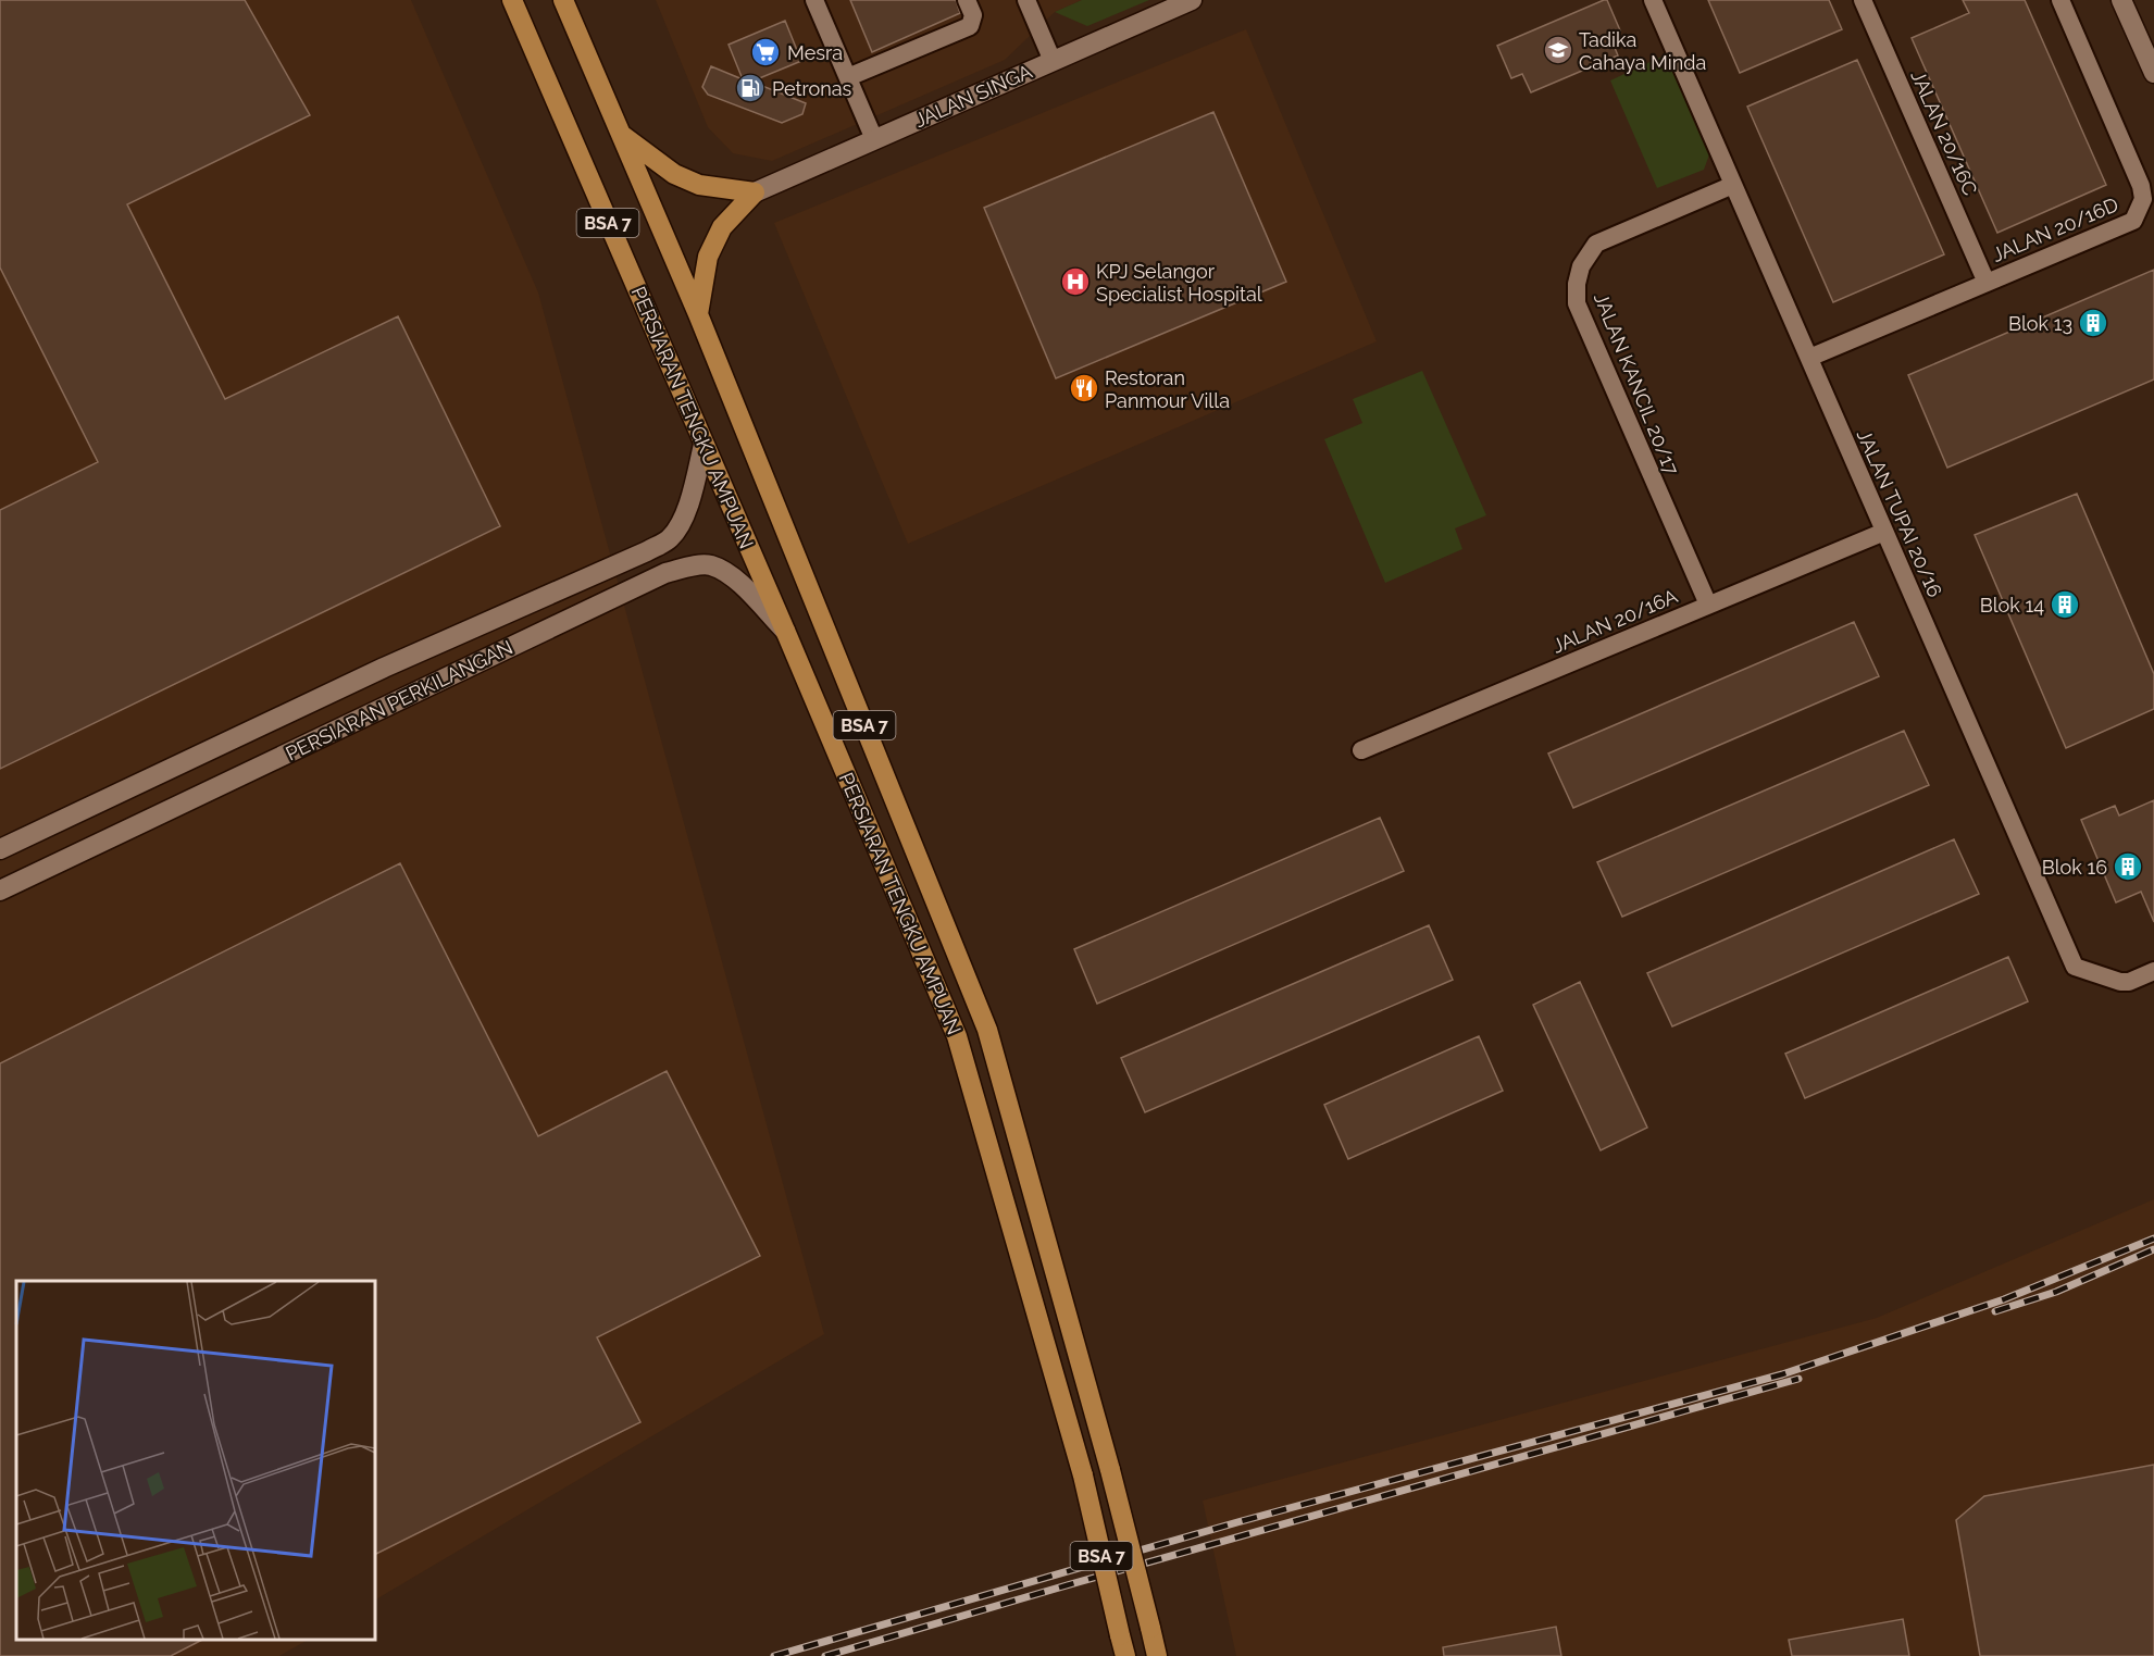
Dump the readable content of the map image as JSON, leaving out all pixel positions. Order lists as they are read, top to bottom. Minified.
{"streets":{"main road":["JALAN SINGA","BSA 7","PERSIARAN TENGKU AMPUAN","PERSIARAN PERKILANGAN"],"street":["JALAN 20/16C","JALAN 20/16D","JALAN KANCIL 20/17","JALAN TUPAI 20/16","JALAN 20/16A"]},"crossings":[["JALAN 20/16C","JALAN 20/16D"],["JALAN 20/16D","JALAN TUPAI 20/16"],["JALAN KANCIL 20/17","JALAN TUPAI 20/16"],["JALAN KANCIL 20/17","JALAN 20/16A"],["PERSIARAN TENGKU AMPUAN","PERSIARAN PERKILANGAN"],["JALAN TUPAI 20/16","JALAN 20/16A"]],"places":{"school or university":["Tadika Cahaya Minda"],"supermarket":["Mesra"],"fuel station":["Petronas"],"hospital":["KPJ Selangor Specialist Hospital"],"building":["Blok 13","Blok 14","Blok 16"],"restaurant":["Restoran Panmour Villa"]}}
